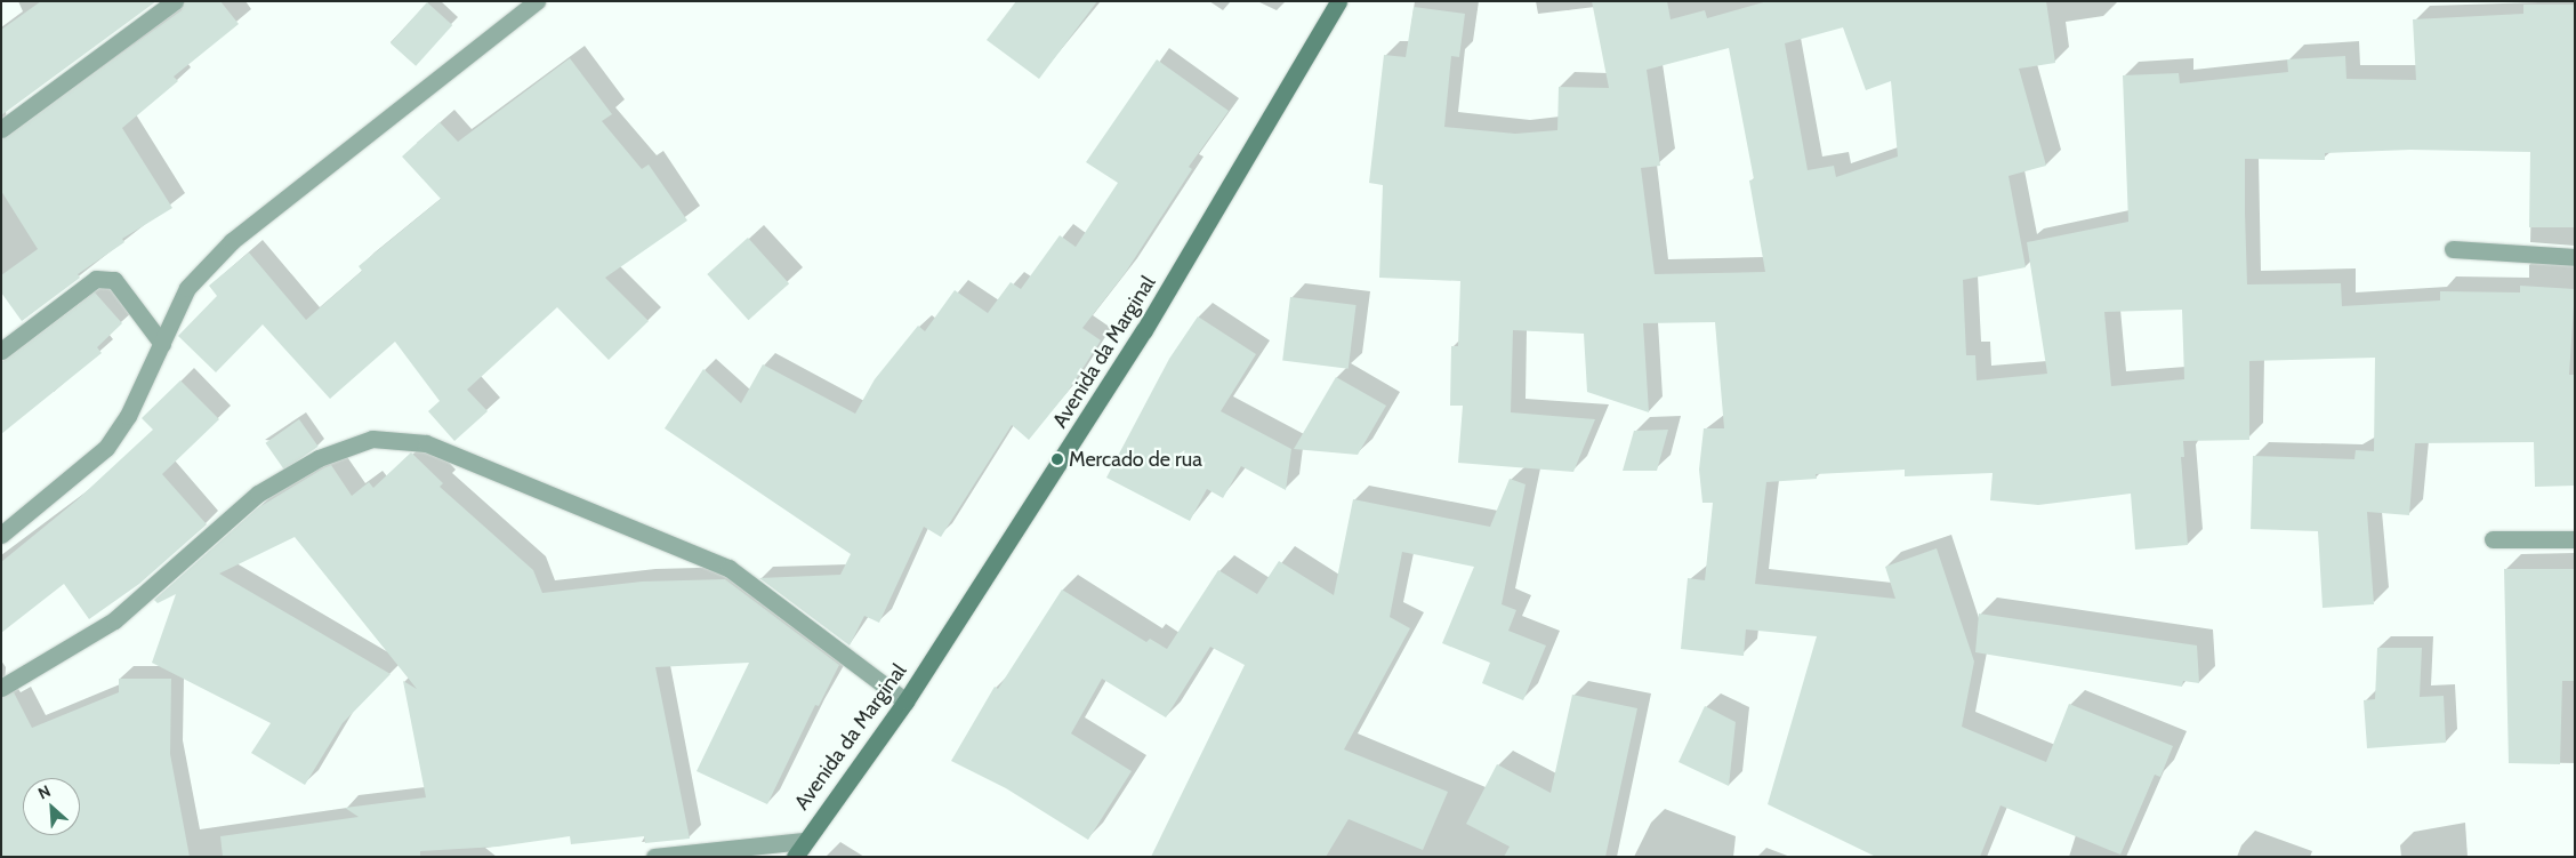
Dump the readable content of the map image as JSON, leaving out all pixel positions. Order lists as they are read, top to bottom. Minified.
{"streets":{"street":["Avenida da Marginal"]},"places":["Mercado de rua"],"north":"top left"}
